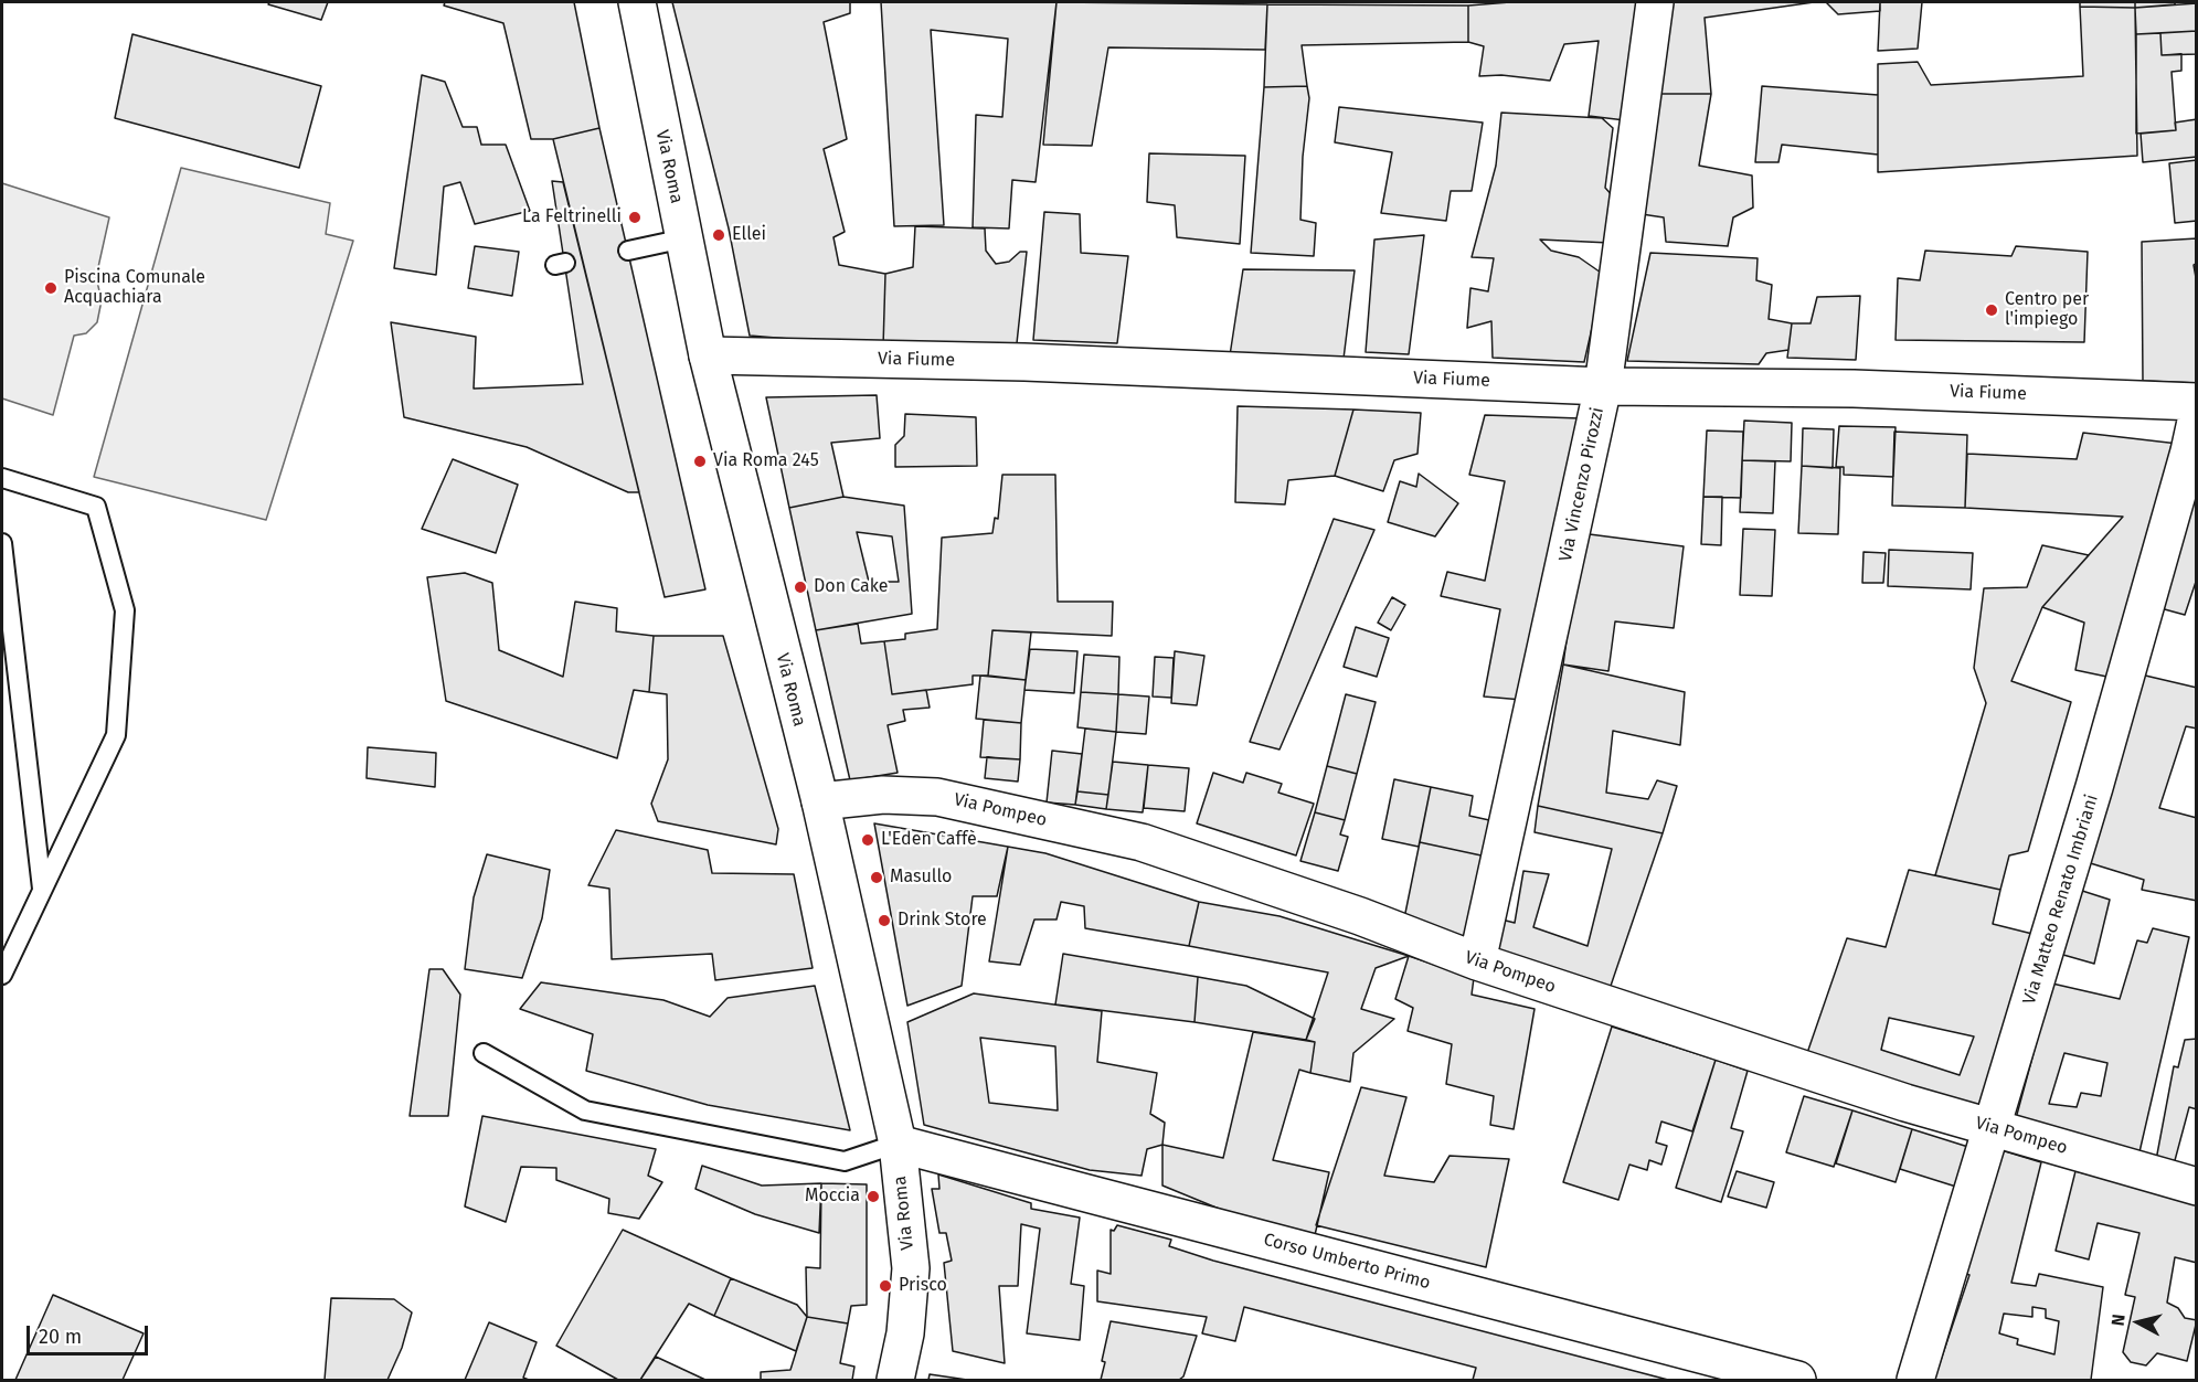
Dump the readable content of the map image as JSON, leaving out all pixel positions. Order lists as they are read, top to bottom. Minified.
{"streets":{"street":["Via Roma","Via Fiume","Via Vincenzo Pirozzi","Via Pompeo","Via Matteo Renato Imbriani","Corso Umberto Primo"]},"crossings":[["Via Roma","Via Fiume"],["Via Roma","Via Pompeo"],["Via Roma","Corso Umberto Primo"],["Via Fiume","Via Vincenzo Pirozzi"],["Via Vincenzo Pirozzi","Via Pompeo"],["Via Pompeo","Via Matteo Renato Imbriani"]],"places":["La Feltrinelli","Ellei","Piscina Comunale Acquachiara","Centro per l'impiego","Via Roma 245","Don Cake","L'Eden Caffè","Masullo","Drink Store","Moccia","Prisco"],"scale_bar":"20 m","north":"left"}
